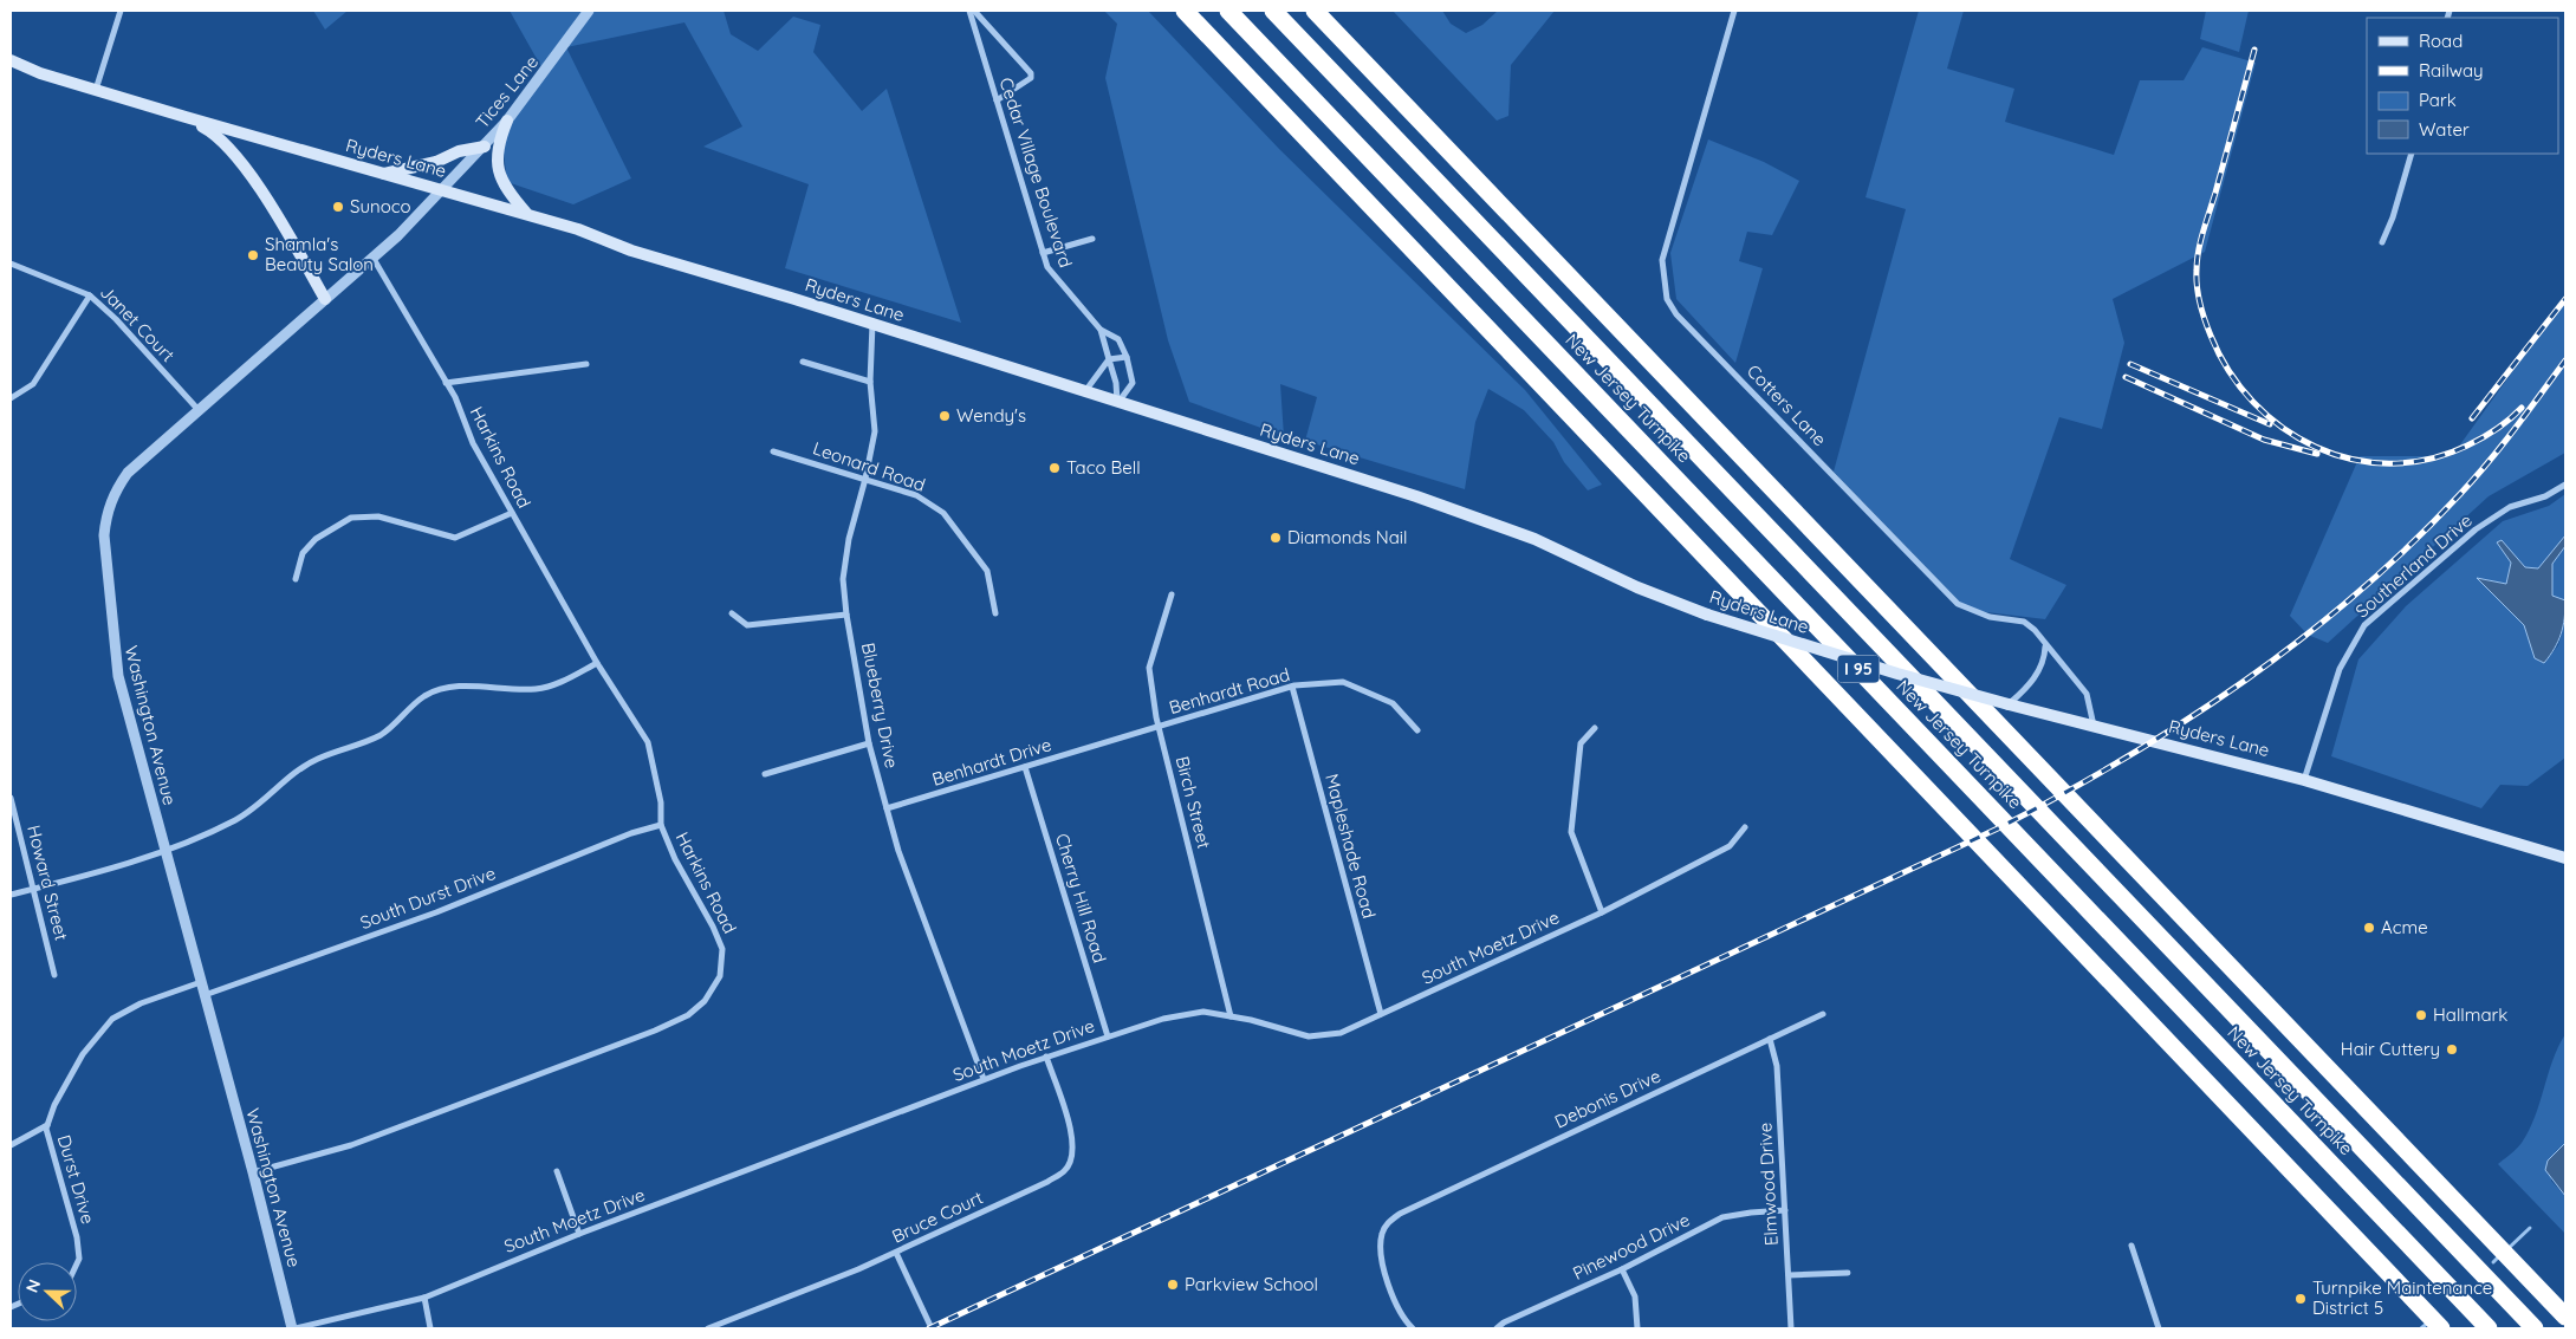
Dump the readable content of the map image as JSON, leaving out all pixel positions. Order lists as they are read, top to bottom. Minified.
{"streets":{"highway":["New Jersey Turnpike","I 95"],"main road":["Ryders Lane"],"street":["Tices Lane","Cedar Village Boulevard","Janet Court","Cotters Lane","Harkins Road","Leonard Road","Southerland Drive","Benhardt Road","Blueberry Drive","Washington Avenue","Benhardt Drive","Birch Street","Mapleshade Road","Howard Street","South Durst Drive","Cherry Hill Road","South Moetz Drive","Debonis Drive","Durst Drive","Elmwood Drive","Bruce Court","Pinewood Drive"]},"crossings":[["Tices Lane","Ryders Lane"],["Tices Lane","Washington Avenue"],["Ryders Lane","Cedar Village Boulevard"],["Ryders Lane","Cotters Lane"],["Ryders Lane","Southerland Drive"],["Ryders Lane","Blueberry Drive"],["Ryders Lane","Washington Avenue"],["Janet Court","Washington Avenue"],["Harkins Road","Washington Avenue"],["Harkins Road","South Durst Drive"],["Leonard Road","Blueberry Drive"],["Benhardt Road","Benhardt Drive"],["Benhardt Road","Birch Street"],["Benhardt Road","Mapleshade Road"],["Blueberry Drive","Benhardt Drive"],["Blueberry Drive","South Moetz Drive"],["Washington Avenue","South Durst Drive"],["Washington Avenue","South Moetz Drive"],["Washington Avenue","Durst Drive"],["Benhardt Drive","Cherry Hill Road"],["Birch Street","South Moetz Drive"],["Mapleshade Road","South Moetz Drive"],["Cherry Hill Road","South Moetz Drive"],["South Moetz Drive","Bruce Court"],["Debonis Drive","Elmwood Drive"],["Elmwood Drive","Pinewood Drive"]],"places":["Sunoco","Shamla's Beauty Salon","Wendy's","Taco Bell","Diamonds Nail","Acme","Hallmark","Hair Cuttery","Parkview School","Turnpike Maintenance District 5"],"legend":["Road","Railway","Park","Water"],"north":"left"}
